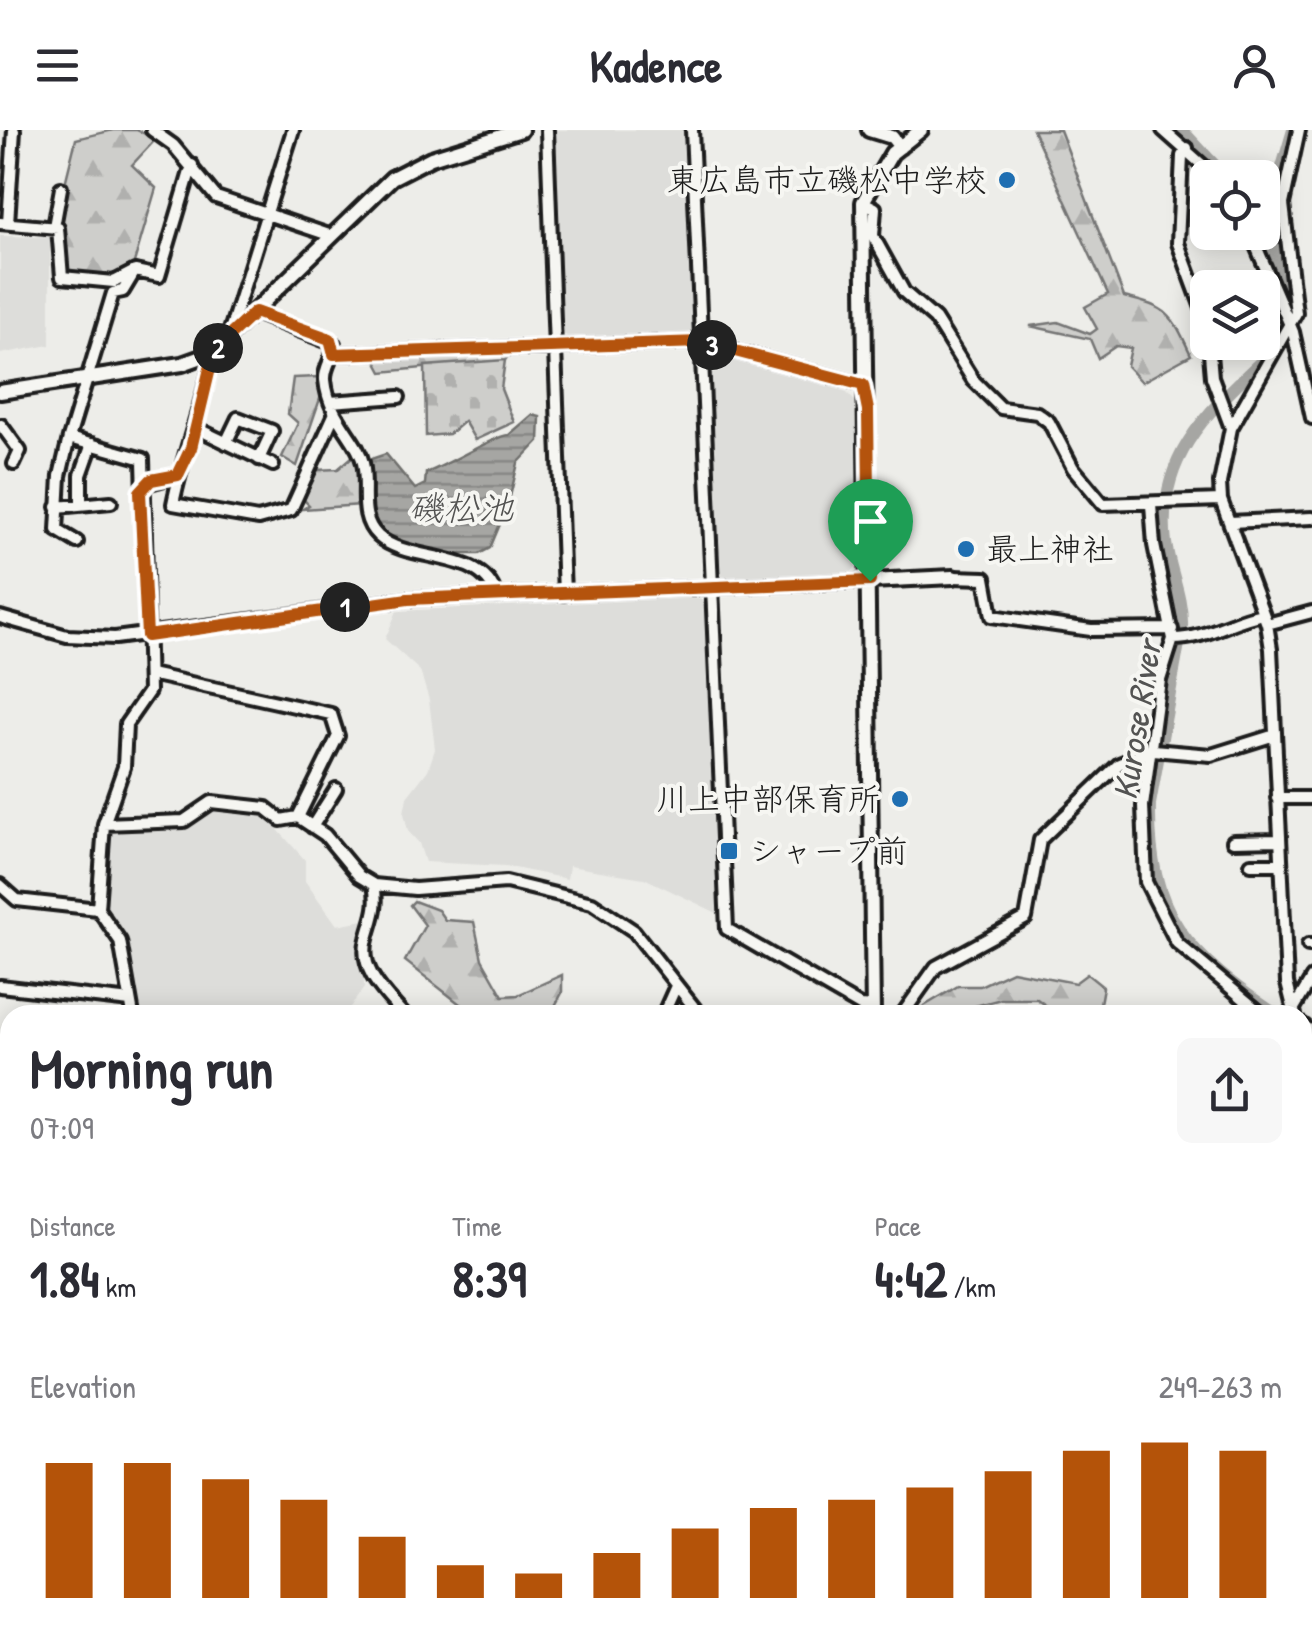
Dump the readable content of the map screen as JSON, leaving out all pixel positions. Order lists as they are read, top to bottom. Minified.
{"water":["磯松池","Kurose River"],"places":{"other":["東広島市立磯松中学校","最上神社","川上中部保育所"],"transit":["シャープ前"]},"page":{"header":"Kadence","pins":["3","2","1"],"heading":["Morning run","07:09"],"stats":[["Distance","1.84 km"],["Time","8:39"],["Pace","4:42 /km"]],"chart":["Elevation","249–263 m"]}}
